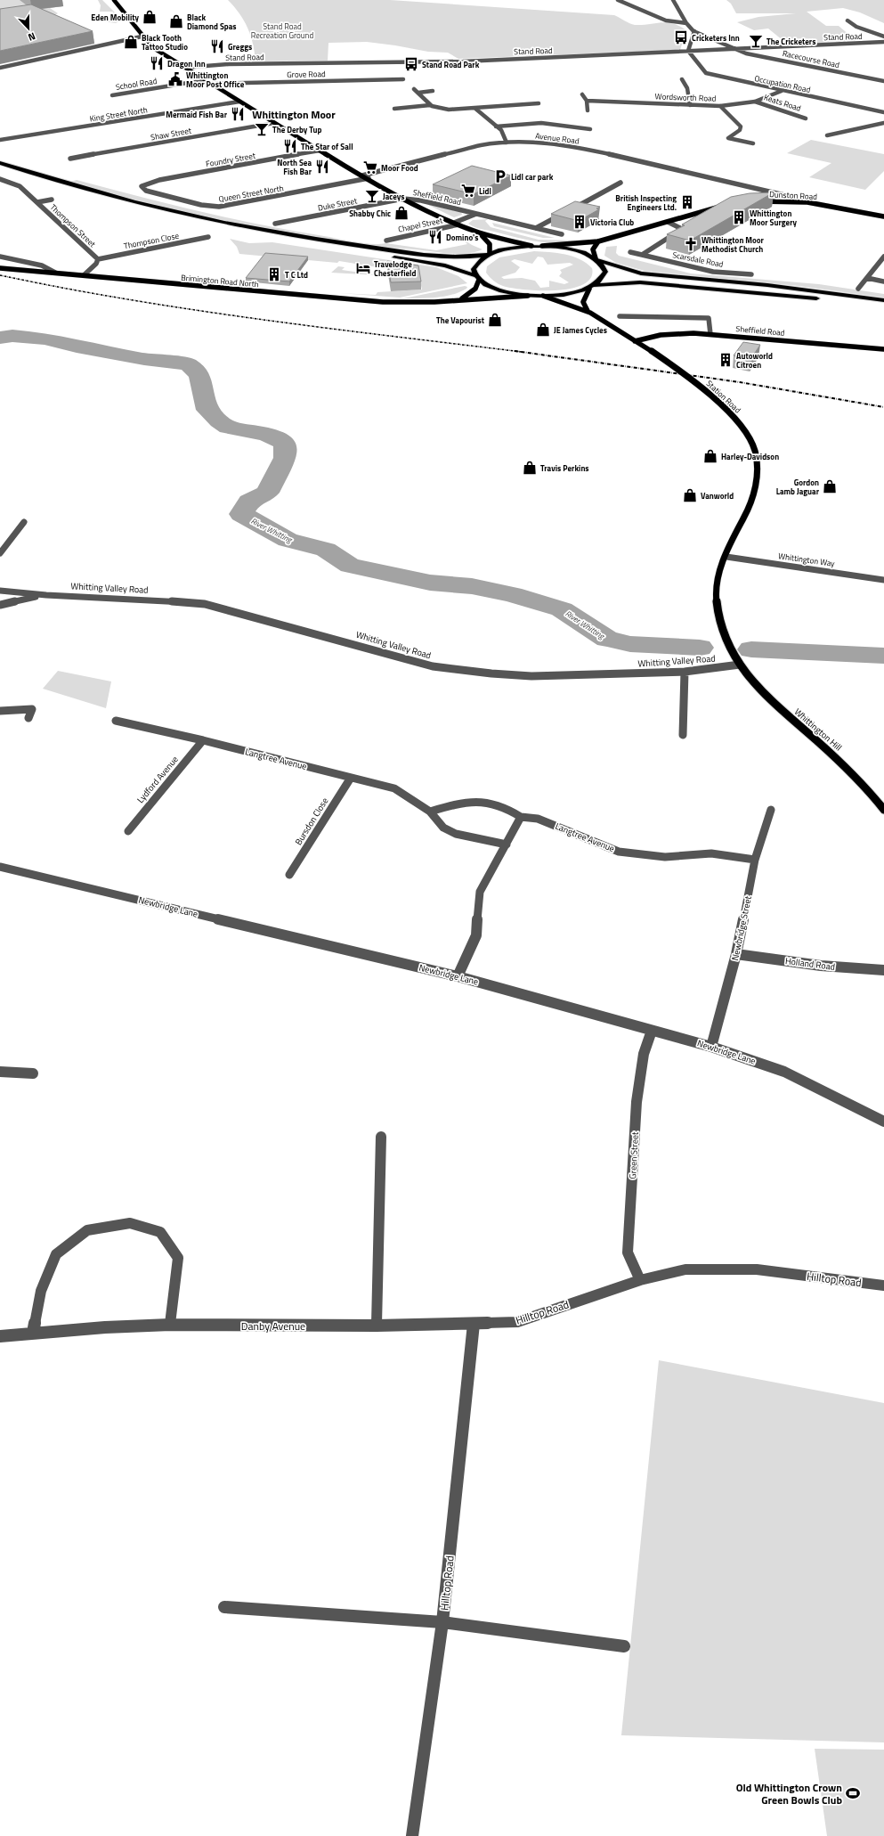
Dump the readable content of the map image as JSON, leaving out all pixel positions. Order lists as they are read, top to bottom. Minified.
{"streets":{"main road":["Dunston Road","Sheffield Road","Brimington Road North","Station Road","Whittington Hill"],"street":["Stand Road","Racecourse Road","Grove Road","School Road","Occupation Road","Wordsworth Road","Keats Road","King Street North","Shaw Street","Avenue Road","Foundry Street","Queen Street North","Duke Street","Chapel Street","Thompson Street","Thompson Close","Scarsdale Road","Whittington Way","Whitting Valley Road","Langtree Avenue","Lydford Avenue","Bursdon Close","Newbridge Lane","Newbridge Street","Holland Road","Green Street","Hilltop Road","Danby Avenue"]},"crossings":[["Stand Road","Racecourse Road"],["Stand Road","Occupation Road"],["Stand Road","Sheffield Road"],["Grove Road","Sheffield Road"],["School Road","Sheffield Road"],["Occupation Road","Wordsworth Road"],["Wordsworth Road","Keats Road"],["King Street North","Sheffield Road"],["Shaw Street","Sheffield Road"],["Avenue Road","Sheffield Road"],["Foundry Street","Queen Street North"],["Foundry Street","Sheffield Road"],["Queen Street North","Sheffield Road"],["Sheffield Road","Duke Street"],["Sheffield Road","Chapel Street"],["Sheffield Road","Station Road"],["Thompson Street","Thompson Close"],["Thompson Street","Brimington Road North"],["Station Road","Whittington Way"],["Station Road","Whitting Valley Road"],["Station Road","Whittington Hill"],["Whitting Valley Road","Whittington Hill"],["Langtree Avenue","Lydford Avenue"],["Langtree Avenue","Bursdon Close"],["Langtree Avenue","Newbridge Street"],["Newbridge Lane","Newbridge Street"],["Newbridge Lane","Green Street"],["Newbridge Street","Holland Road"],["Green Street","Hilltop Road"],["Hilltop Road","Danby Avenue"]],"districts":["Whittington Moor"],"water":["River Whitting"],"parks":["Stand Road Recreation Ground"],"places":{"shop":["Eden Mobility","Black Diamond Spas","Black Tooth Tattoo Studio","Shabby Chic","The Vapourist","JE James Cycles","Harley-Davidson","Travis Perkins","Gordon Lamb Jaguar","Vanworld"],"bus stop":["Cricketers Inn","Stand Road Park"],"bar":["The Cricketers","The Derby Tup","Jaceys"],"restaurant":["Greggs","Dragon Inn","Mermaid Fish Bar","The Star of Sall","North Sea Fish Bar","Domino's"],"public building":["Whittington Moor Post Office"],"supermarket":["Moor Food","Lidl"],"parking":["Lidl car park"],"building":["British Inspecting Engineers Ltd.","Whittington Moor Surgery","Victoria Club","T C Ltd","Autoworld Citroen"],"church":["Whittington Moor Methodist Church"],"hotel":["Travelodge Chesterfield"],"sports":["Old Whittington Crown Green Bowls Club"]},"north":"bottom"}
